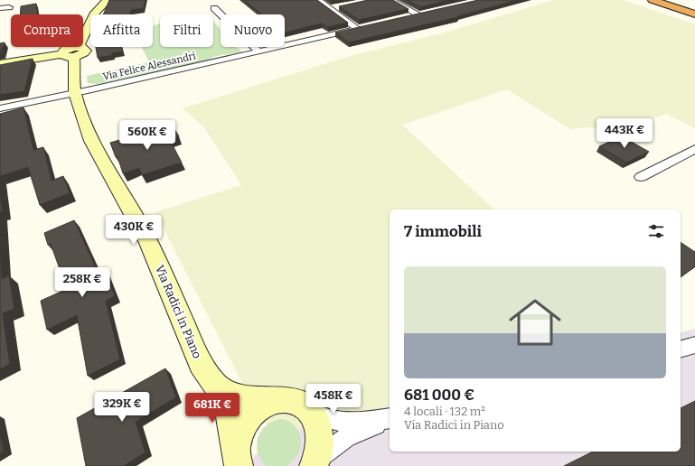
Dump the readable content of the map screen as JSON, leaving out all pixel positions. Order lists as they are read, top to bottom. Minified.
{"streets":{"street":["Via Felice Alessandri","Via Radici in Piano"]},"crossings":[["Via Felice Alessandri","Via Radici in Piano"]],"page":{"chip":["Compra","Affitta","Filtri","Nuovo"],"price":["443K €","560K €","430K €","258K €","458K €","329K €","681K €"],"heading":"7 immobili","list":[{"name":"681 000 €","note":"4 locali · 132 m² · Via Radici in Piano"}]}}
